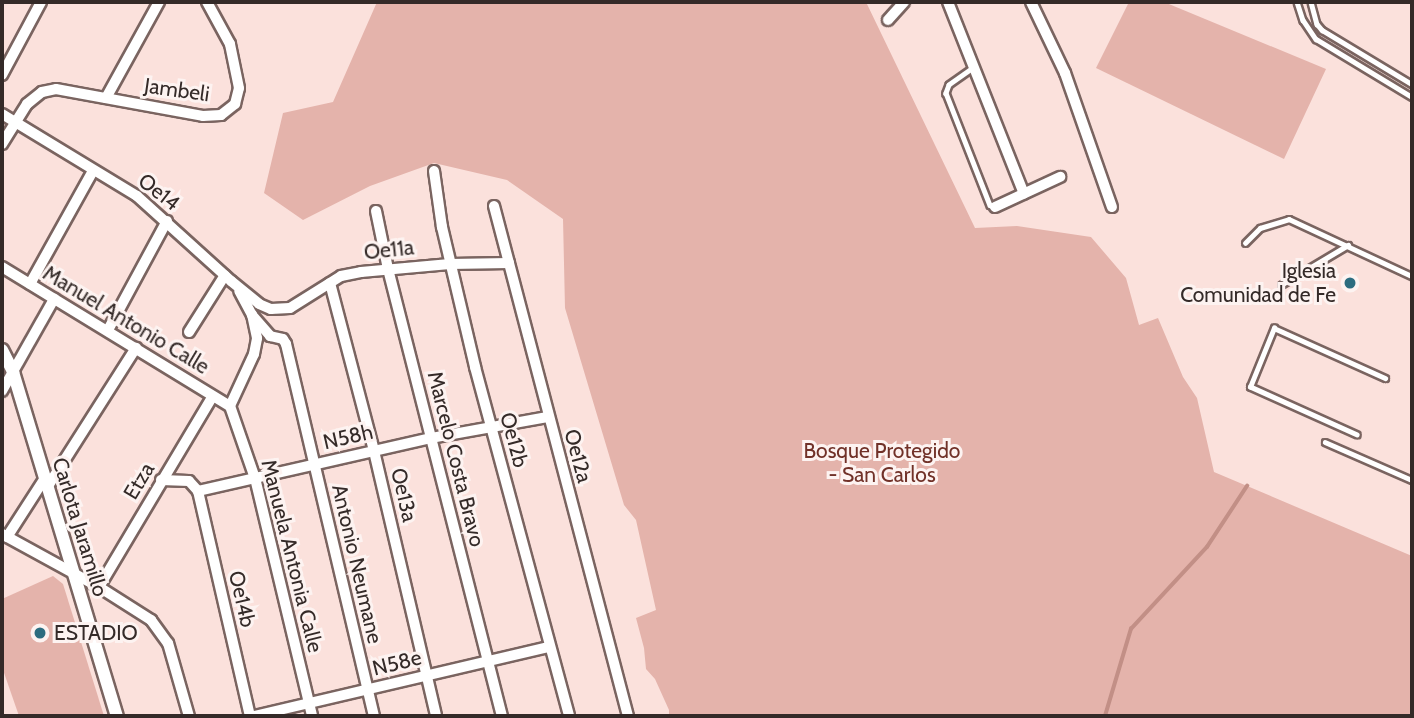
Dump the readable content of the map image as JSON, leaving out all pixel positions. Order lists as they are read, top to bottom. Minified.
{"streets":{"street":["Jambeli","Oe14","Oe11a","Manuel Antonio Calle","N58h","Oe12b","Oe12a","Marcelo Costa Bravo","Etza","Oe13a","Carlota Jaramillo","Manuela Antonia Calle","Antonio Neumane","Oe14b","N58e"]},"crossings":[["Jambeli","Oe14"],["Oe14","Oe11a"],["Oe11a","Oe12b"],["Oe11a","Oe12a"],["Oe11a","Marcelo Costa Bravo"],["Oe11a","Oe13a"],["Manuel Antonio Calle","Etza"],["Manuel Antonio Calle","Manuela Antonia Calle"],["N58h","Oe12b"],["N58h","Oe12a"],["N58h","Marcelo Costa Bravo"],["N58h","Oe13a"],["N58h","Manuela Antonia Calle"],["N58h","Antonio Neumane"],["N58h","Oe14b"],["Oe12b","N58e"],["Marcelo Costa Bravo","N58e"],["Oe13a","N58e"],["Manuela Antonia Calle","N58e"],["Antonio Neumane","N58e"],["Oe14b","N58e"]],"parks":["Bosque Protegido - San Carlos"],"places":["Iglesia Comunidad de Fe","ESTADIO"]}
